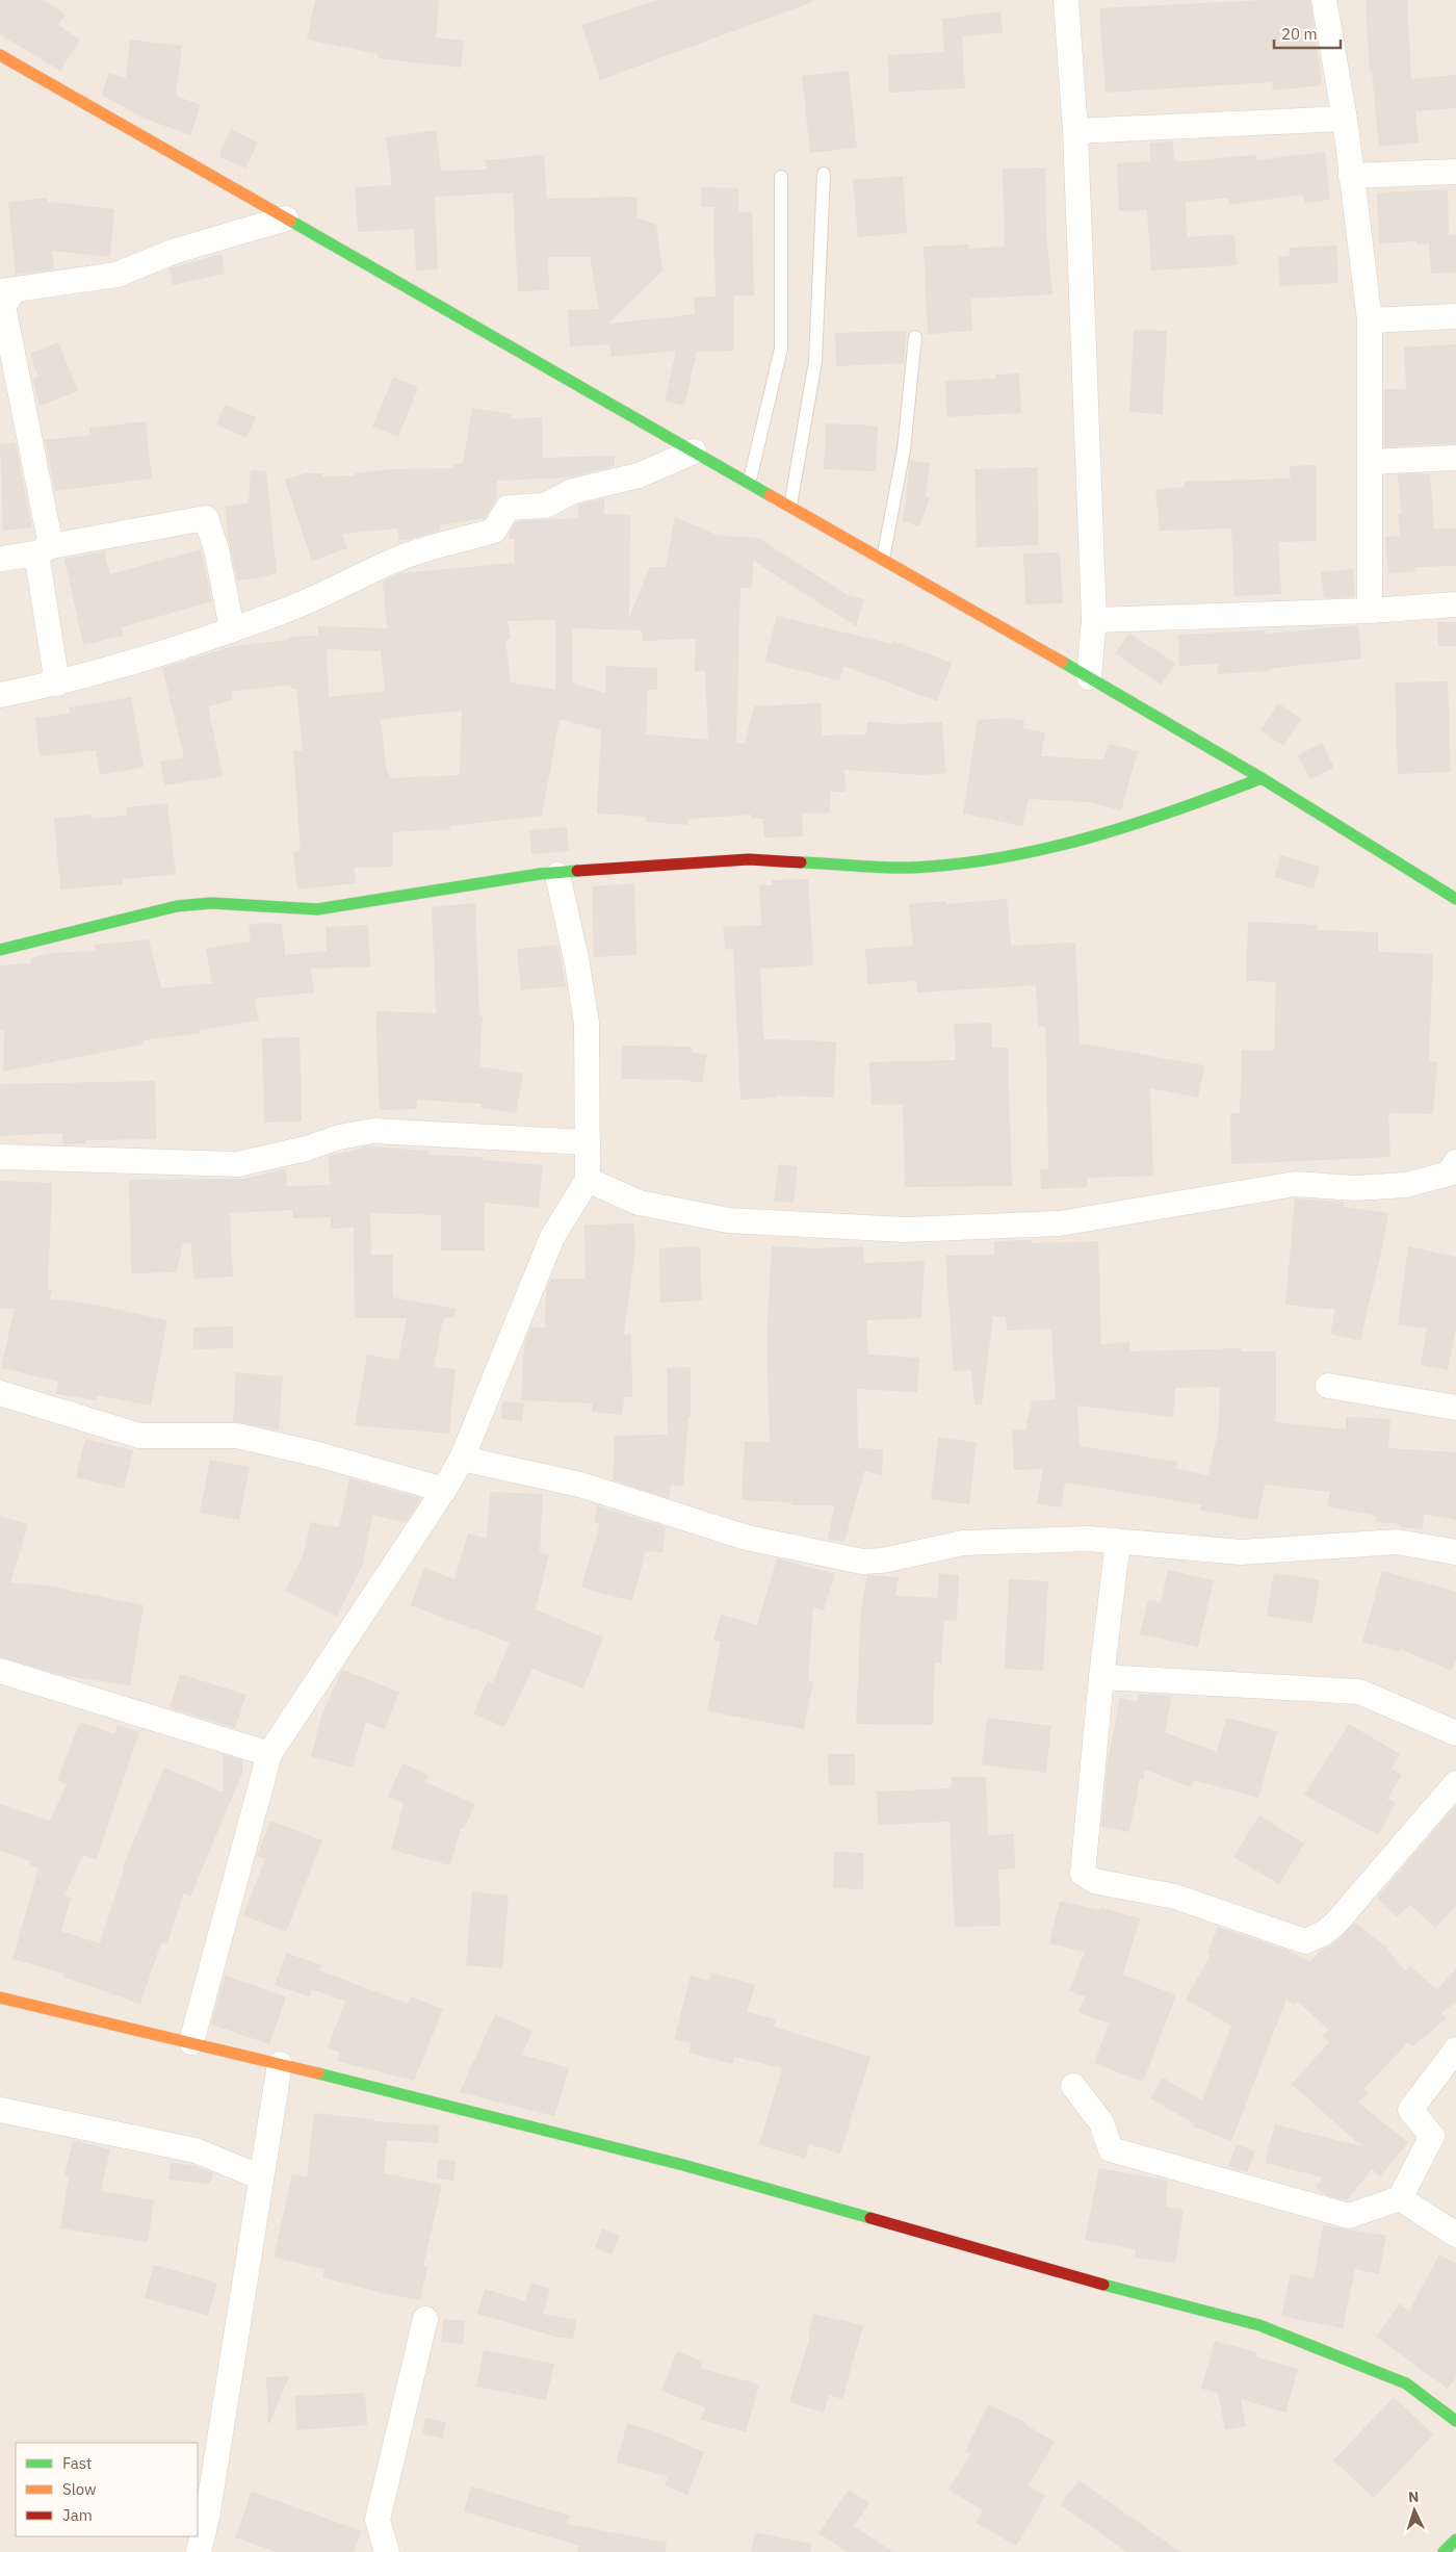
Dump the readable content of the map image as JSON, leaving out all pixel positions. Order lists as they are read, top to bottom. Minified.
{"legend":["Fast","Slow","Jam"],"scale_bar":"20 m","north":"top"}
